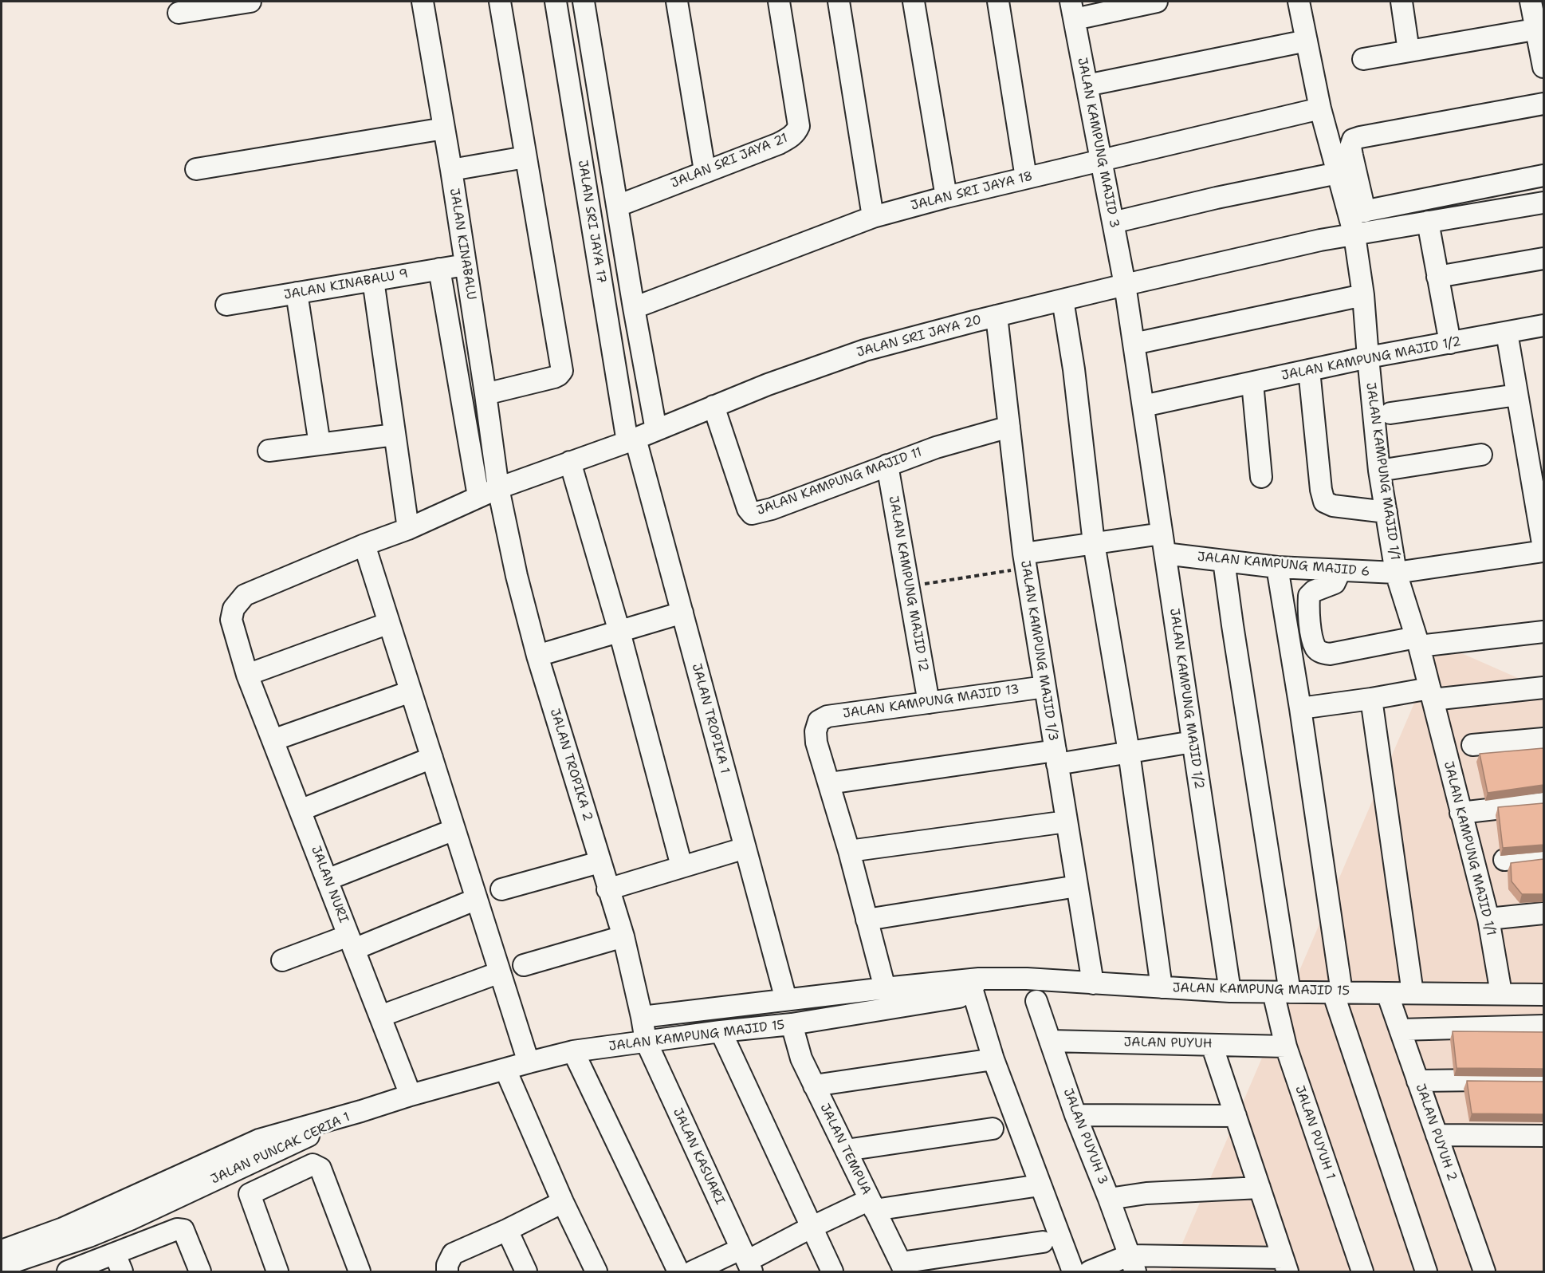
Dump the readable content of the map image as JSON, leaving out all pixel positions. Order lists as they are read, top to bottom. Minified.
{"streets":{"street":["JALAN KAMPUNG MAJID 3","JALAN SRI JAYA 21","JALAN SRI JAYA 18","JALAN SRI JAYA 17","JALAN KINABALU","JALAN KINABALU 9","JALAN SRI JAYA 20","JALAN KAMPUNG MAJID 1/2","JALAN KAMPUNG MAJID 1/1","JALAN KAMPUNG MAJID 11","JALAN KAMPUNG MAJID 6","JALAN KAMPUNG MAJID 12","JALAN KAMPUNG MAJID 1/3","JALAN KAMPUNG MAJID 13","JALAN TROPIKA 1","JALAN TROPIKA 2","JALAN NURI","JALAN KAMPUNG MAJID 15","JALAN PUYUH","JALAN PUYUH 1","JALAN PUYUH 2","JALAN PUYUH 3","JALAN PUNCAK CERIA 1","JALAN TEMPUA","JALAN KASUARI"]},"crossings":[["JALAN KAMPUNG MAJID 3","JALAN SRI JAYA 18"],["JALAN KAMPUNG MAJID 3","JALAN SRI JAYA 20"],["JALAN KAMPUNG MAJID 3","JALAN KAMPUNG MAJID 1/2"],["JALAN SRI JAYA 18","JALAN KAMPUNG MAJID 1/1"],["JALAN SRI JAYA 17","JALAN SRI JAYA 20"],["JALAN SRI JAYA 17","JALAN TROPIKA 1"],["JALAN KINABALU","JALAN KINABALU 9"],["JALAN KINABALU","JALAN SRI JAYA 20"],["JALAN KINABALU","JALAN TROPIKA 2"],["JALAN SRI JAYA 20","JALAN KAMPUNG MAJID 1/2"],["JALAN SRI JAYA 20","JALAN KAMPUNG MAJID 1/1"],["JALAN SRI JAYA 20","JALAN KAMPUNG MAJID 11"],["JALAN SRI JAYA 20","JALAN KAMPUNG MAJID 1/3"],["JALAN SRI JAYA 20","JALAN TROPIKA 1"],["JALAN SRI JAYA 20","JALAN TROPIKA 2"],["JALAN SRI JAYA 20","JALAN NURI"],["JALAN KAMPUNG MAJID 1/2","JALAN KAMPUNG MAJID 1/1"],["JALAN KAMPUNG MAJID 1/2","JALAN KAMPUNG MAJID 6"],["JALAN KAMPUNG MAJID 1/2","JALAN KAMPUNG MAJID 15"],["JALAN KAMPUNG MAJID 1/1","JALAN KAMPUNG MAJID 6"],["JALAN KAMPUNG MAJID 1/1","JALAN KAMPUNG MAJID 15"],["JALAN KAMPUNG MAJID 11","JALAN KAMPUNG MAJID 12"],["JALAN KAMPUNG MAJID 11","JALAN KAMPUNG MAJID 1/3"],["JALAN KAMPUNG MAJID 6","JALAN PUYUH 1"],["JALAN KAMPUNG MAJID 12","JALAN KAMPUNG MAJID 13"],["JALAN KAMPUNG MAJID 1/3","JALAN KAMPUNG MAJID 13"],["JALAN KAMPUNG MAJID 1/3","JALAN KAMPUNG MAJID 15"],["JALAN TROPIKA 1","JALAN KAMPUNG MAJID 15"],["JALAN TROPIKA 2","JALAN KAMPUNG MAJID 15"],["JALAN TROPIKA 2","JALAN KASUARI"],["JALAN NURI","JALAN KAMPUNG MAJID 15"],["JALAN KAMPUNG MAJID 15","JALAN PUYUH 1"],["JALAN KAMPUNG MAJID 15","JALAN PUYUH 2"],["JALAN KAMPUNG MAJID 15","JALAN PUNCAK CERIA 1"],["JALAN KAMPUNG MAJID 15","JALAN TEMPUA"],["JALAN KAMPUNG MAJID 15","JALAN KASUARI"],["JALAN PUYUH","JALAN PUYUH 1"],["JALAN PUYUH","JALAN PUYUH 3"]]}
